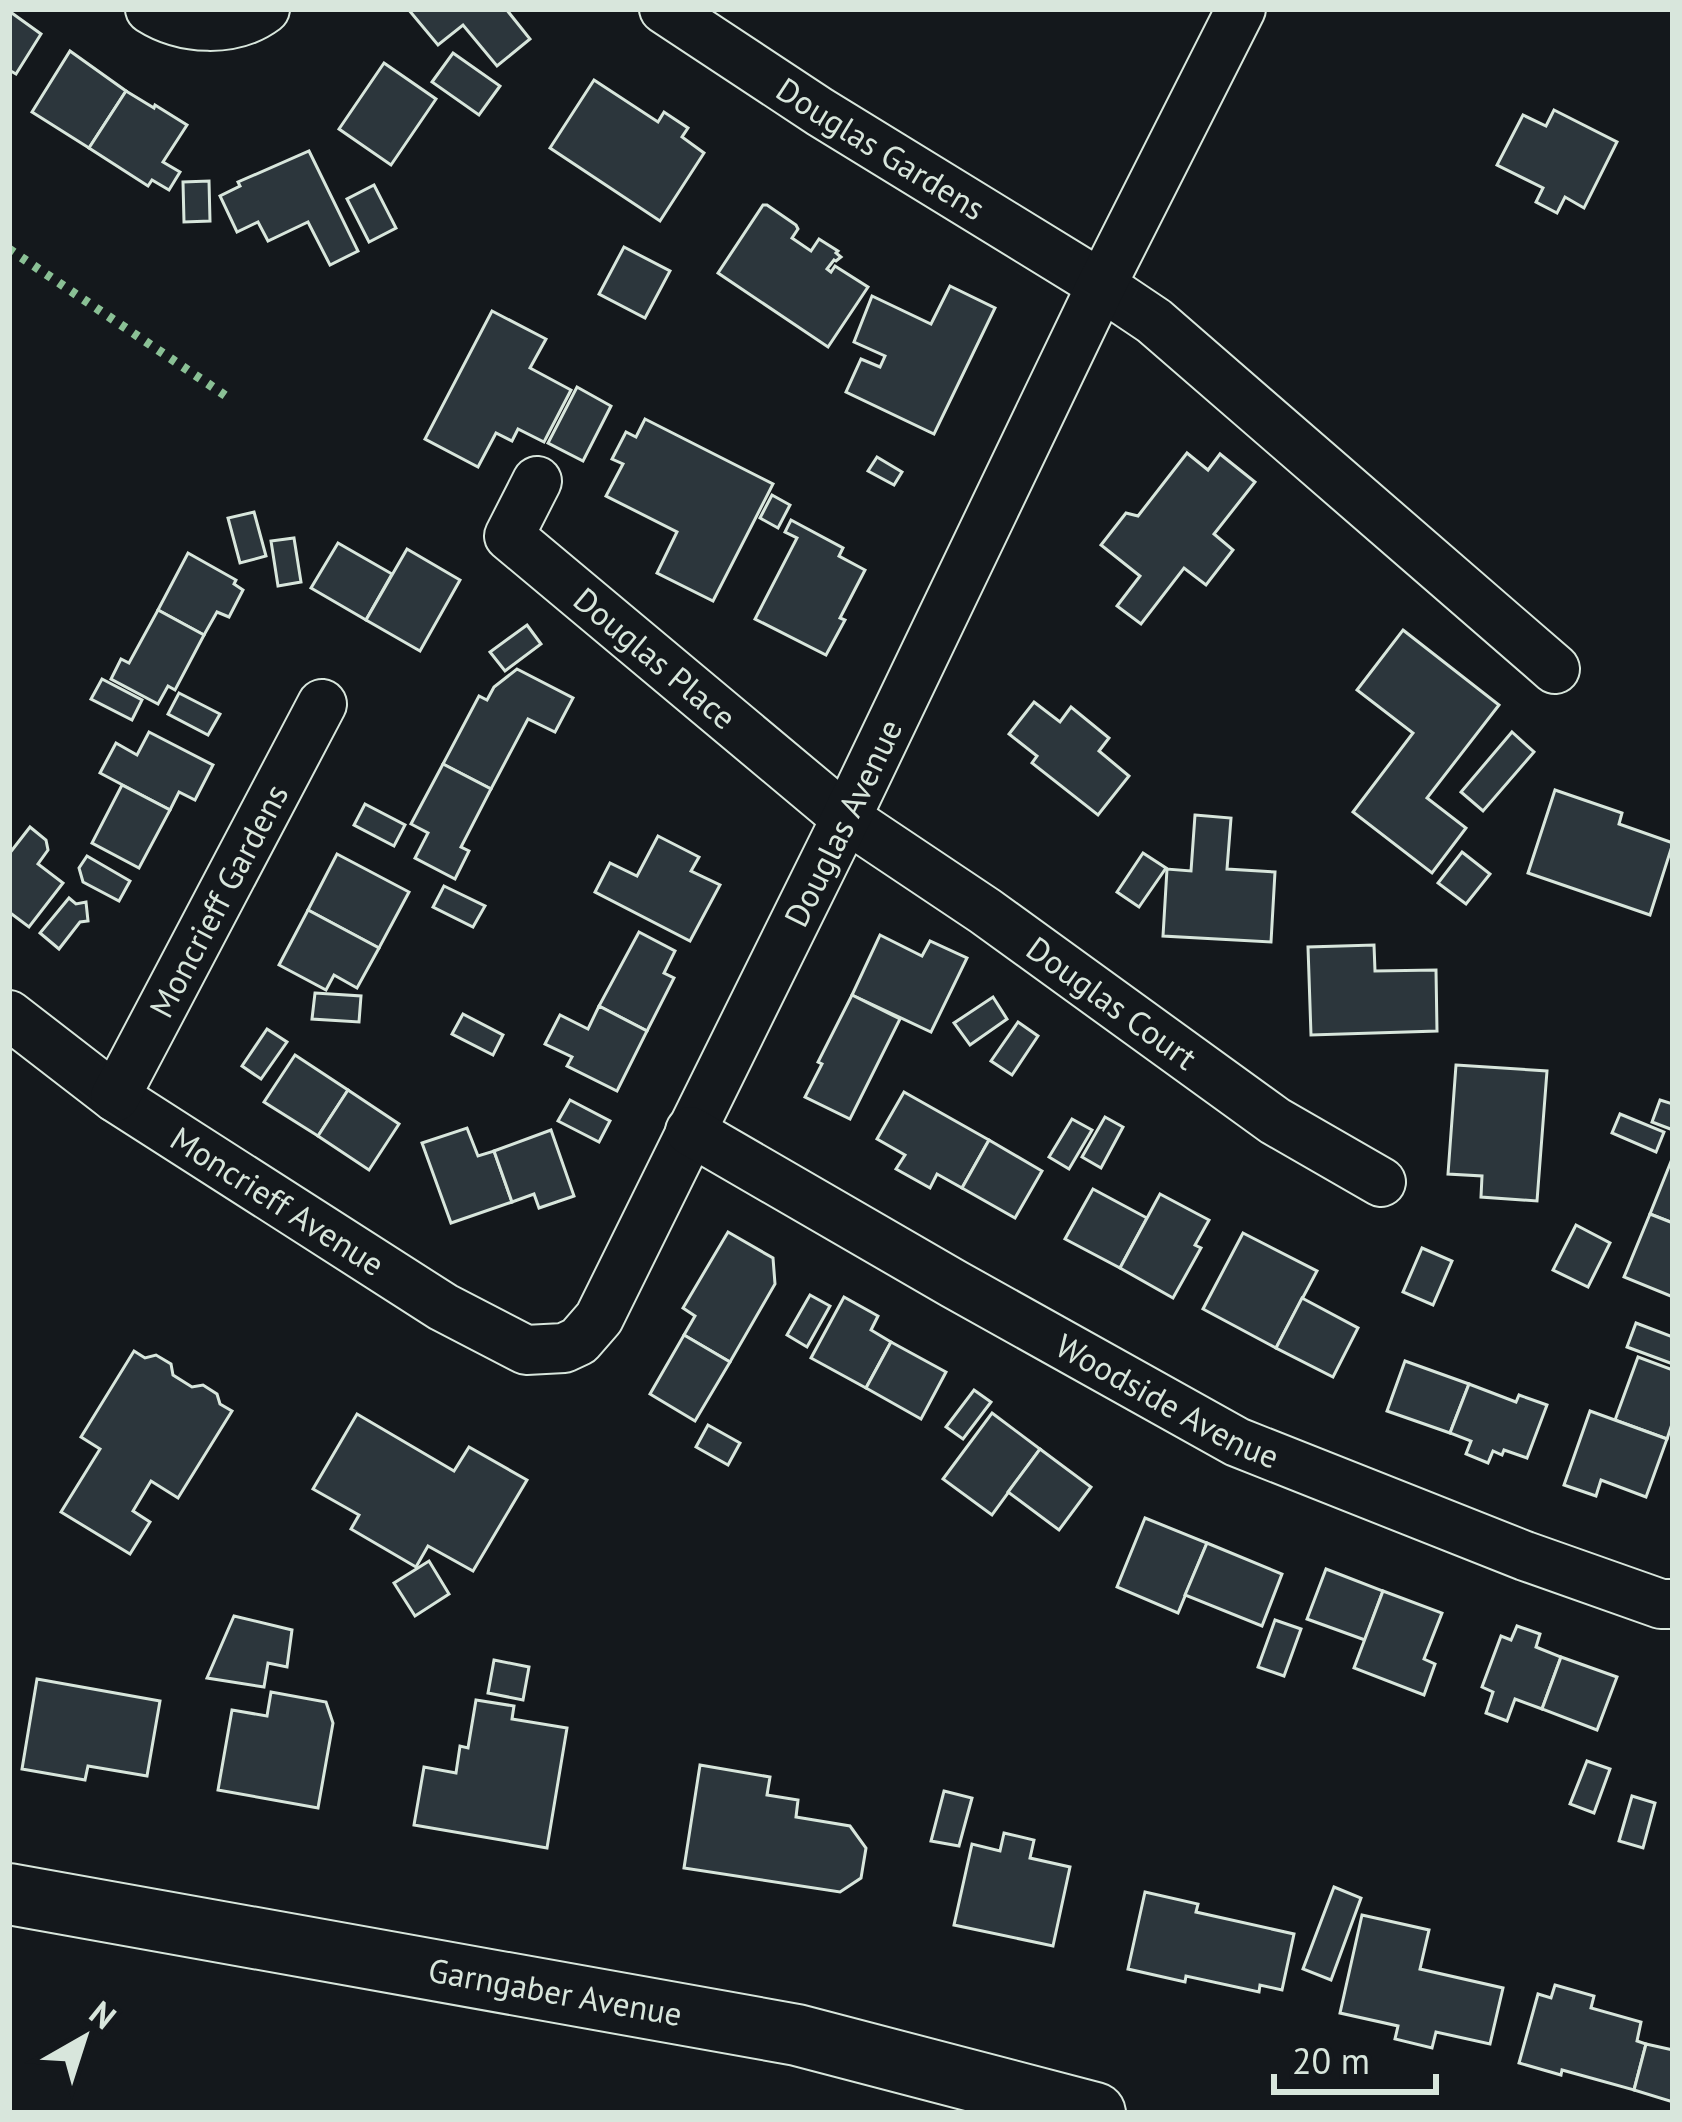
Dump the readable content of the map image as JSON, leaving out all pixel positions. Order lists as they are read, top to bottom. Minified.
{"streets":{"street":["Douglas Gardens","Douglas Place","Douglas Avenue","Moncrieff Gardens","Douglas Court","Moncrieff Avenue","Woodside Avenue","Garngaber Avenue"]},"crossings":[["Douglas Gardens","Douglas Avenue"],["Douglas Place","Douglas Avenue"],["Douglas Place","Douglas Court"],["Douglas Avenue","Douglas Court"],["Douglas Avenue","Moncrieff Avenue"],["Douglas Avenue","Woodside Avenue"],["Moncrieff Gardens","Moncrieff Avenue"]],"scale_bar":"20 m","north":"top right"}
